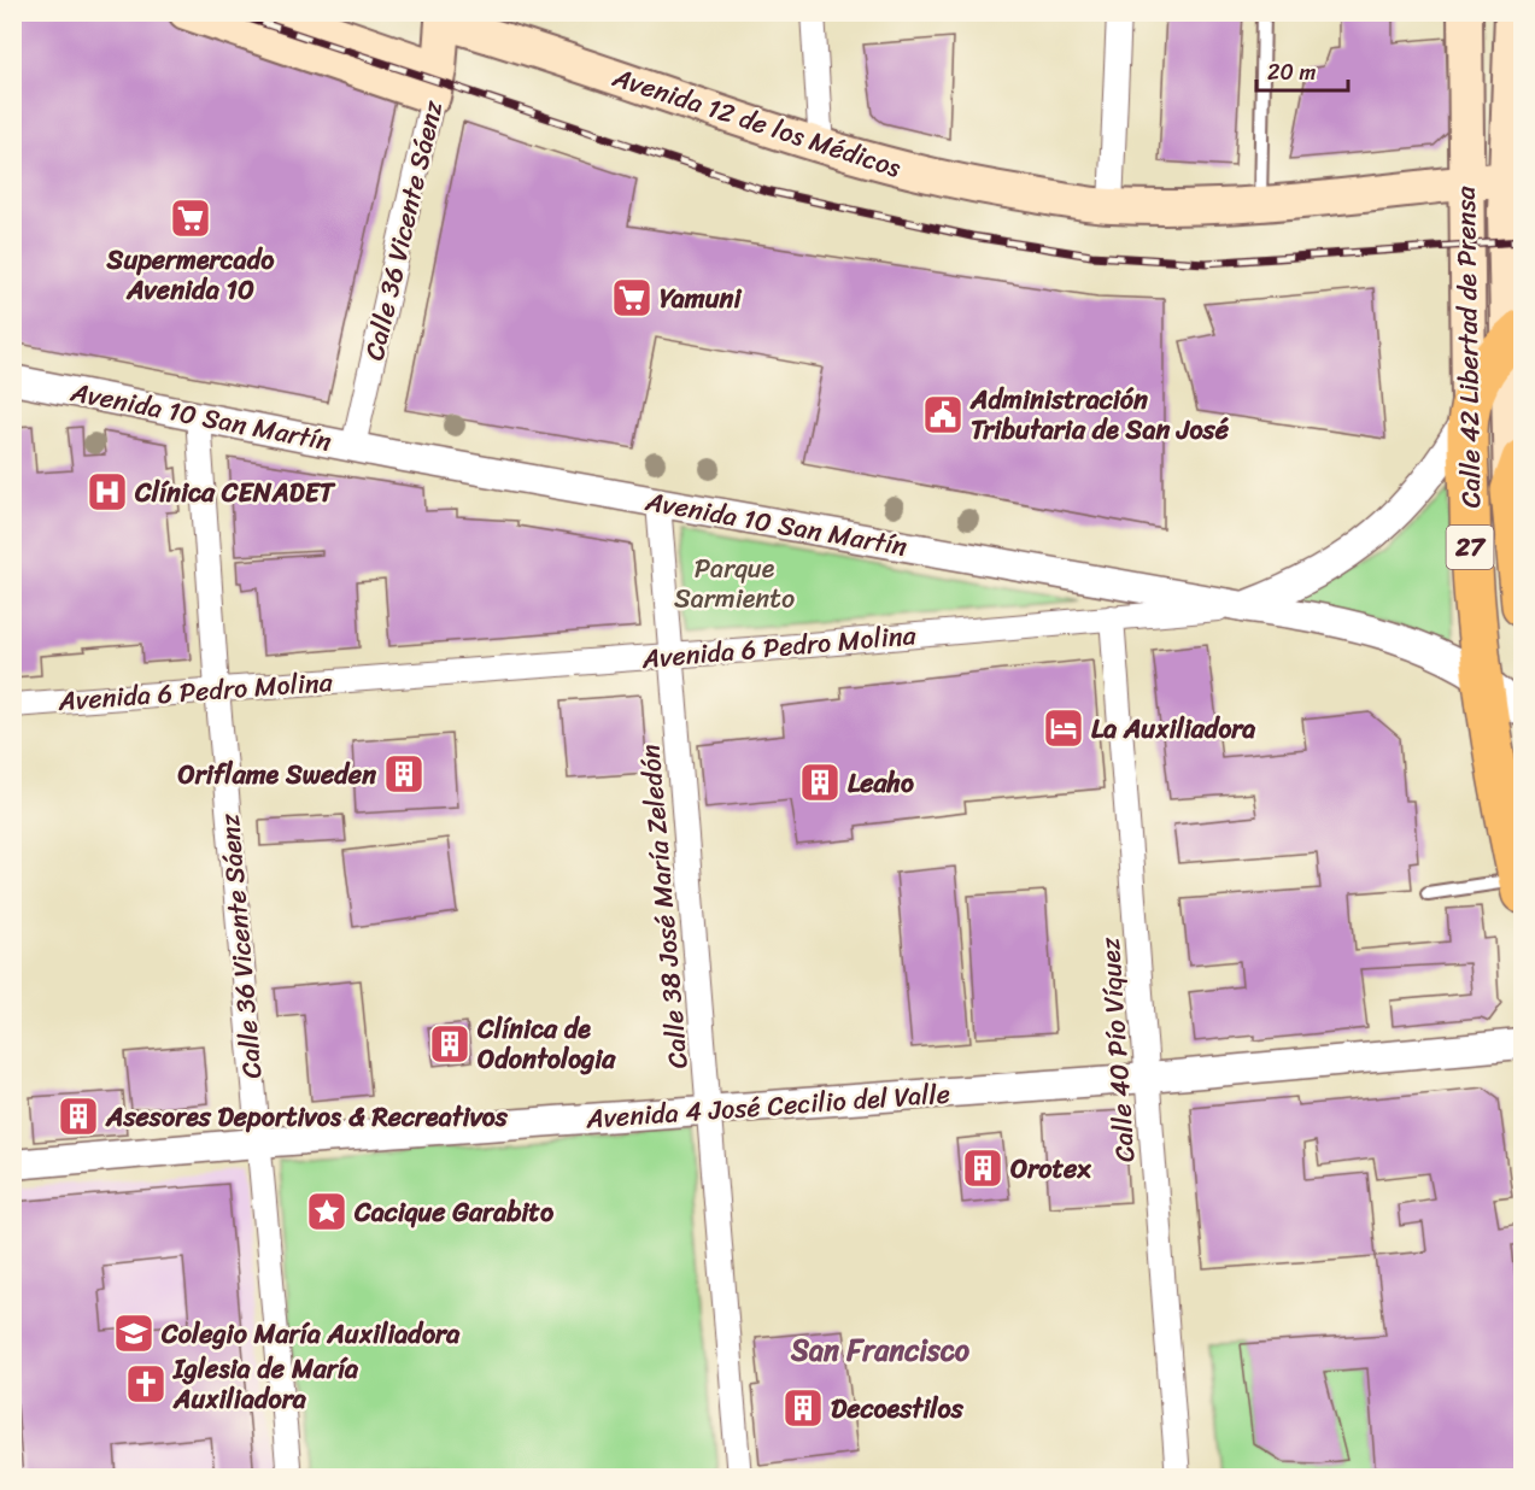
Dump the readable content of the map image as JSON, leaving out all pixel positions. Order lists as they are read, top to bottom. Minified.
{"streets":{"highway":["Calle 42 Libertad de Prensa","27"],"main road":["Avenida 12 de los Médicos","Calle 36 Vicente Sáenz"],"street":["Avenida 10 San Martín","Avenida 6 Pedro Molina","Calle 38 José María Zeledón","Calle 40 Pío Víquez","Avenida 4 José Cecilio del Valle"]},"crossings":[["Avenida 12 de los Médicos","Calle 36 Vicente Sáenz"],["Avenida 12 de los Médicos","Calle 42 Libertad de Prensa"],["Calle 36 Vicente Sáenz","Avenida 10 San Martín"],["Calle 36 Vicente Sáenz","Avenida 6 Pedro Molina"],["Calle 36 Vicente Sáenz","Avenida 4 José Cecilio del Valle"],["Calle 42 Libertad de Prensa","27"],["Calle 42 Libertad de Prensa","Avenida 6 Pedro Molina"],["Avenida 10 San Martín","Avenida 6 Pedro Molina"],["Avenida 10 San Martín","Calle 38 José María Zeledón"],["Avenida 6 Pedro Molina","Calle 38 José María Zeledón"],["Avenida 6 Pedro Molina","Calle 40 Pío Víquez"],["Calle 38 José María Zeledón","Avenida 4 José Cecilio del Valle"],["Calle 40 Pío Víquez","Avenida 4 José Cecilio del Valle"]],"districts":["San Francisco"],"parks":["Parque Sarmiento"],"places":{"supermarket":["Supermercado Avenida 10","Yamuni"],"public building":["Administración Tributaria de San José"],"hospital":["Clínica CENADET"],"hotel":["La Auxiliadora"],"building":["Oriflame Sweden","Leaho","Clínica de Odontologia","Asesores Deportivos & Recreativos","Orotex","Decoestilos"],"place":["Cacique Garabito"],"school or university":["Colegio María Auxiliadora"],"church":["Iglesia de María Auxiliadora"]},"scale_bar":"20 m"}
